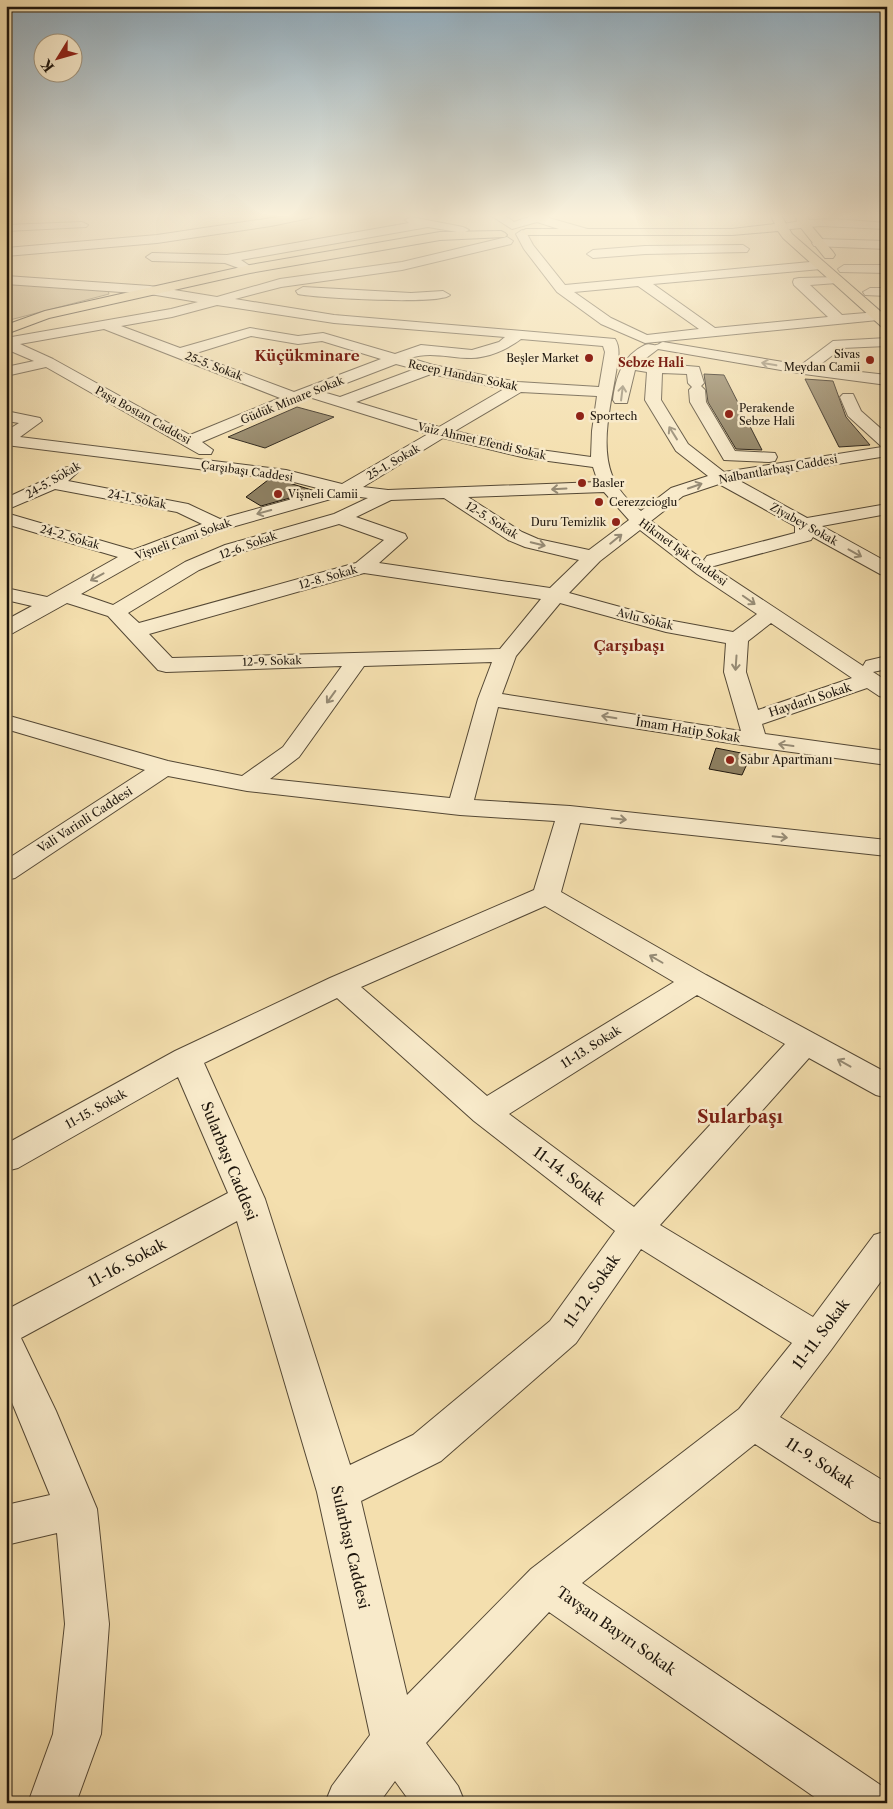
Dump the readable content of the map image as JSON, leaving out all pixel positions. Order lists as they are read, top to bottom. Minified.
{"streets":{"street":["25-5. Sokak","Recep Handan Sokak","Güdük Minare Sokak","Paşa Bostan Caddesi","Vaiz Ahmet Efendi Sokak","25-1. Sokak","Nalbantlarbaşı Caddesi","Çarşıbaşı Caddesi","24-5. Sokak","24-1. Sokak","12-5. Sokak","Ziyabey Sokak","24-2. Sokak","Vişneli Cami Sokak","12-6. Sokak","Hikmet Işık Caddesi","12-8. Sokak","Avlu Sokak","12-9. Sokak","Haydarlı Sokak","İmam Hatip Sokak","Vali Varinli Caddesi","11-13. Sokak","11-15. Sokak","Sularbaşı Caddesi","11-14. Sokak","11-16. Sokak","11-12. Sokak","11-11. Sokak","11-9. Sokak","Tavşan Bayırı Sokak"]},"crossings":[["25-5. Sokak","Güdük Minare Sokak"],["25-5. Sokak","Vaiz Ahmet Efendi Sokak"],["Recep Handan Sokak","Güdük Minare Sokak"],["Recep Handan Sokak","25-1. Sokak"],["Recep Handan Sokak","Hikmet Işık Caddesi"],["Güdük Minare Sokak","Paşa Bostan Caddesi"],["Güdük Minare Sokak","Vaiz Ahmet Efendi Sokak"],["Paşa Bostan Caddesi","Çarşıbaşı Caddesi"],["Vaiz Ahmet Efendi Sokak","25-1. Sokak"],["Vaiz Ahmet Efendi Sokak","Hikmet Işık Caddesi"],["25-1. Sokak","Çarşıbaşı Caddesi"],["25-1. Sokak","Vişneli Cami Sokak"],["Nalbantlarbaşı Caddesi","12-5. Sokak"],["Nalbantlarbaşı Caddesi","Ziyabey Sokak"],["Nalbantlarbaşı Caddesi","Hikmet Işık Caddesi"],["Nalbantlarbaşı Caddesi","12-8. Sokak"],["Nalbantlarbaşı Caddesi","Avlu Sokak"],["Nalbantlarbaşı Caddesi","12-9. Sokak"],["Nalbantlarbaşı Caddesi","İmam Hatip Sokak"],["Çarşıbaşı Caddesi","24-5. Sokak"],["Çarşıbaşı Caddesi","12-5. Sokak"],["Çarşıbaşı Caddesi","Vişneli Cami Sokak"],["Çarşıbaşı Caddesi","12-6. Sokak"],["Çarşıbaşı Caddesi","Hikmet Işık Caddesi"],["24-5. Sokak","24-1. Sokak"],["24-1. Sokak","Vişneli Cami Sokak"],["24-2. Sokak","Vişneli Cami Sokak"],["Vişneli Cami Sokak","12-9. Sokak"],["12-6. Sokak","12-9. Sokak"],["Hikmet Işık Caddesi","Haydarlı Sokak"],["12-8. Sokak","Avlu Sokak"],["12-8. Sokak","12-9. Sokak"],["Haydarlı Sokak","İmam Hatip Sokak"],["11-13. Sokak","11-14. Sokak"],["11-15. Sokak","Sularbaşı Caddesi"],["Sularbaşı Caddesi","11-16. Sokak"],["Sularbaşı Caddesi","11-12. Sokak"],["Sularbaşı Caddesi","Tavşan Bayırı Sokak"],["11-14. Sokak","11-12. Sokak"],["11-14. Sokak","11-11. Sokak"],["11-11. Sokak","11-9. Sokak"],["11-11. Sokak","Tavşan Bayırı Sokak"]],"districts":["Küçükminare","Sebze Hali","Çarşıbaşı","Sularbaşı"],"places":["Beşler Market","Sivas Meydan Camii","Perakende Sebze Hali","Sportech","Basler","Vişneli Camii","Cerezzcioglu","Duru Temizlik","Sabır Apartmanı"],"north":"bottom left"}
